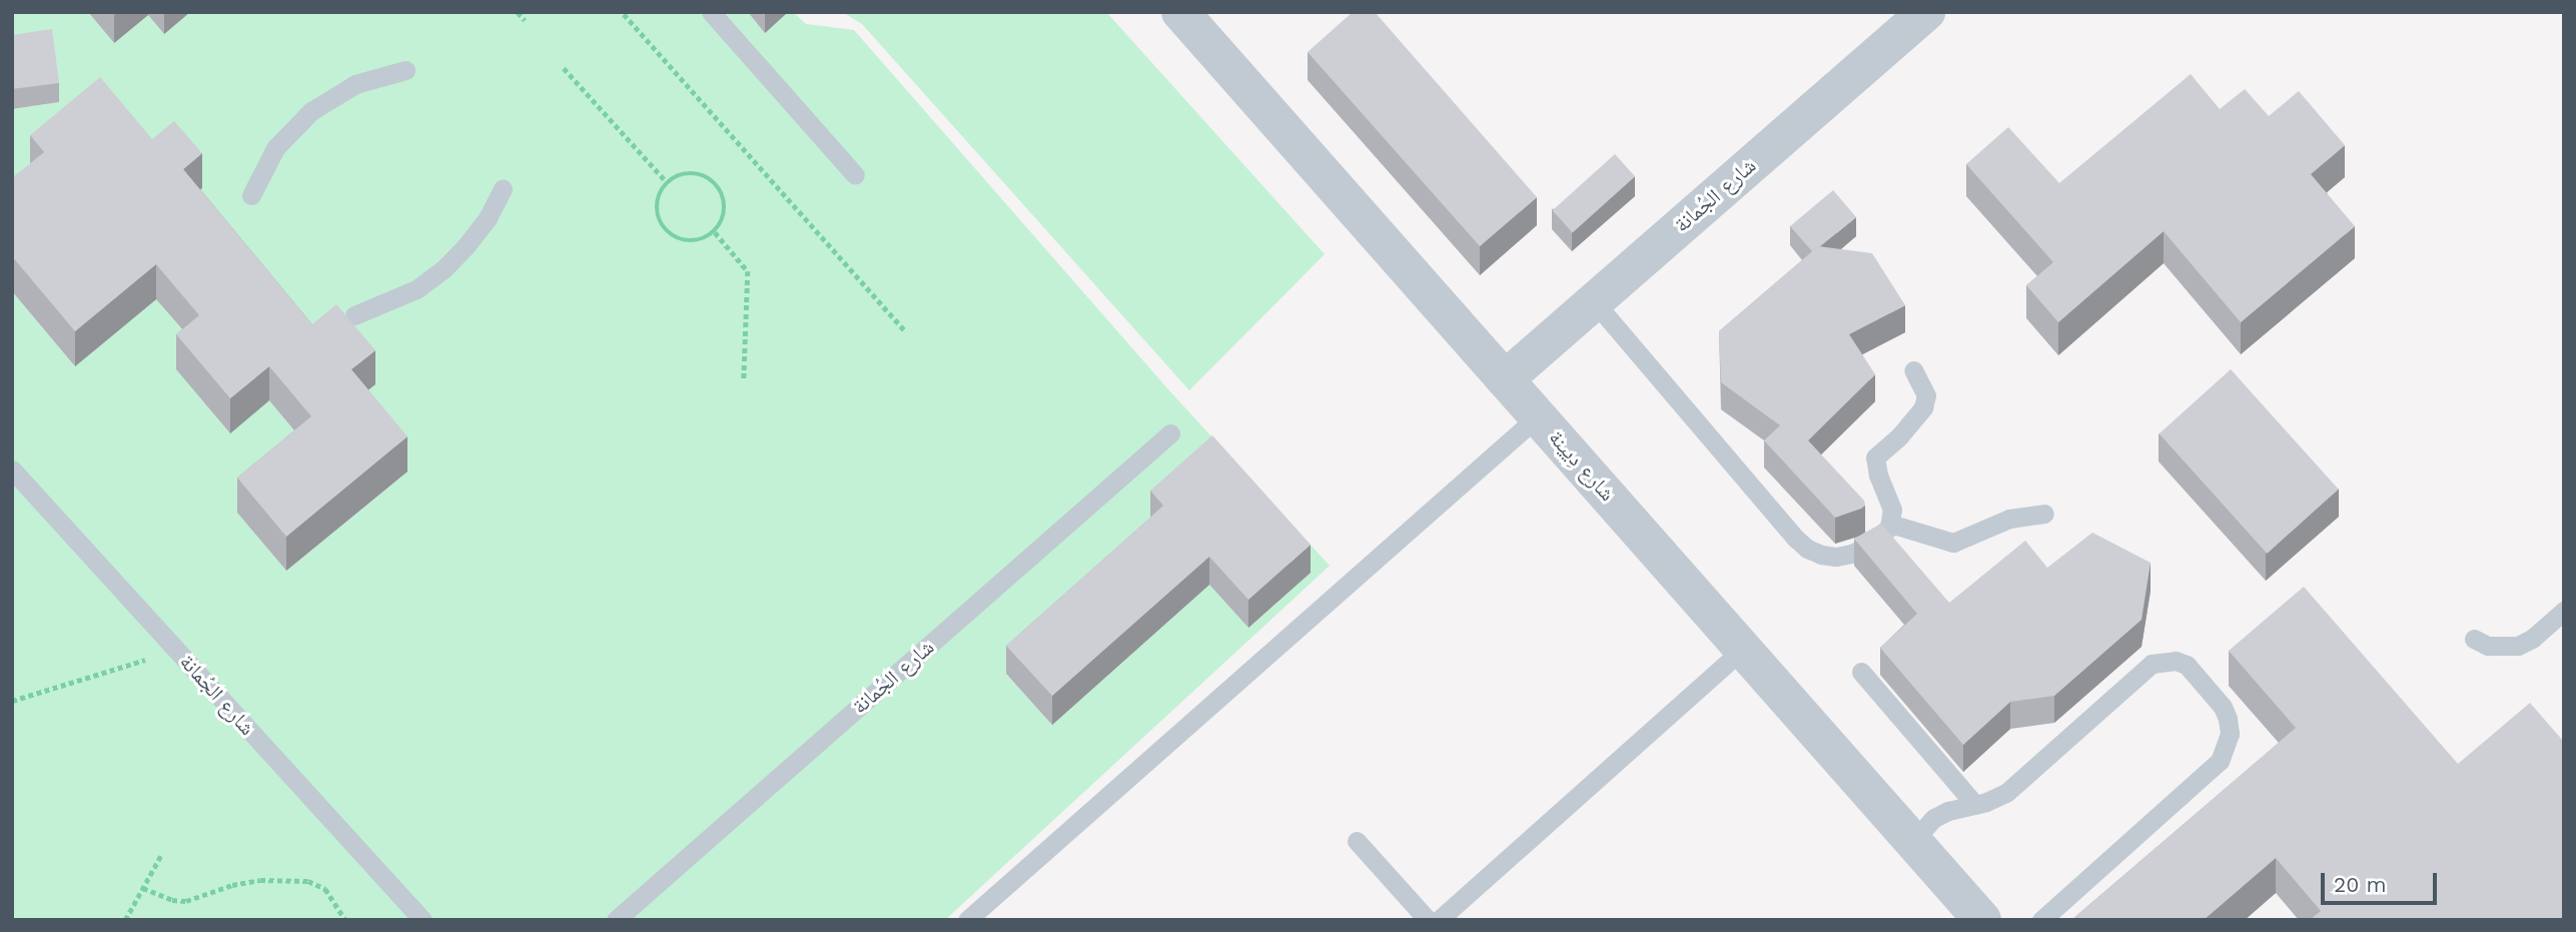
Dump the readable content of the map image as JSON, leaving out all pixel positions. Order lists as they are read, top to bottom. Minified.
{"streets":{"street":["شارع الجُمانة","شارع دِيينة"]},"crossings":[["شارع الجُمانة","شارع دِيينة"]],"scale_bar":"20 m"}
